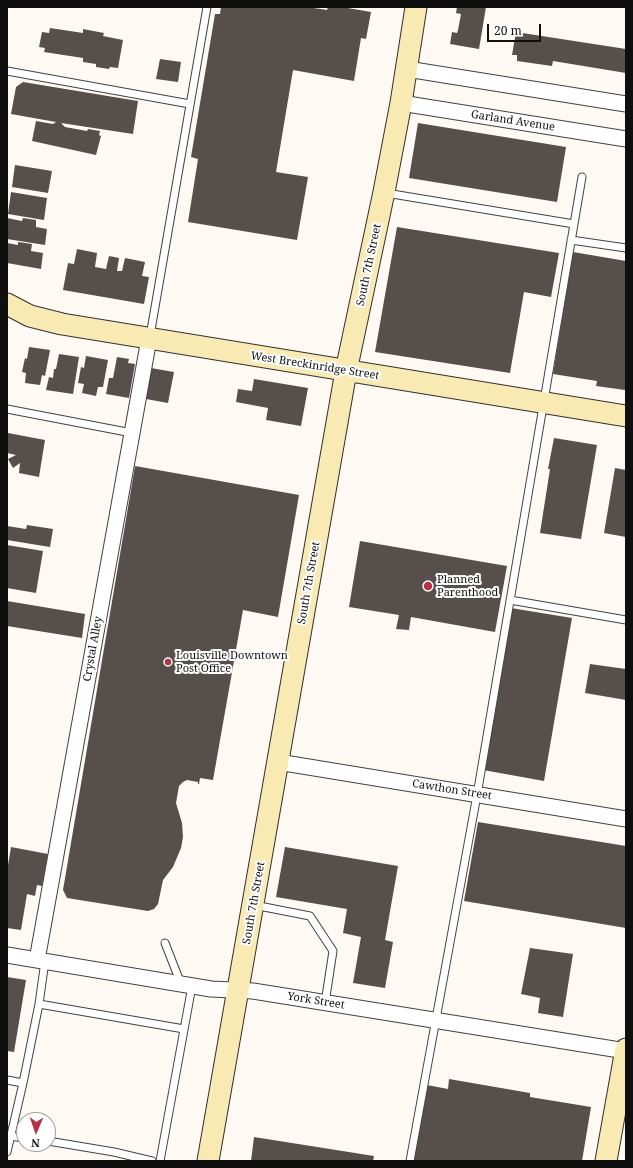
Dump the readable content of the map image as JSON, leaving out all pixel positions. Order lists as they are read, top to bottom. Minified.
{"streets":{"street":["Garland Avenue","South 7th Street","West Breckinridge Street","Crystal Alley","Cawthon Street","York Street"]},"crossings":[["Garland Avenue","South 7th Street"],["South 7th Street","West Breckinridge Street"],["South 7th Street","Cawthon Street"],["South 7th Street","York Street"],["West Breckinridge Street","Crystal Alley"],["Crystal Alley","York Street"]],"places":["Planned Parenthood","Louisville Downtown Post Office"],"scale_bar":"20 m","north":"bottom"}
